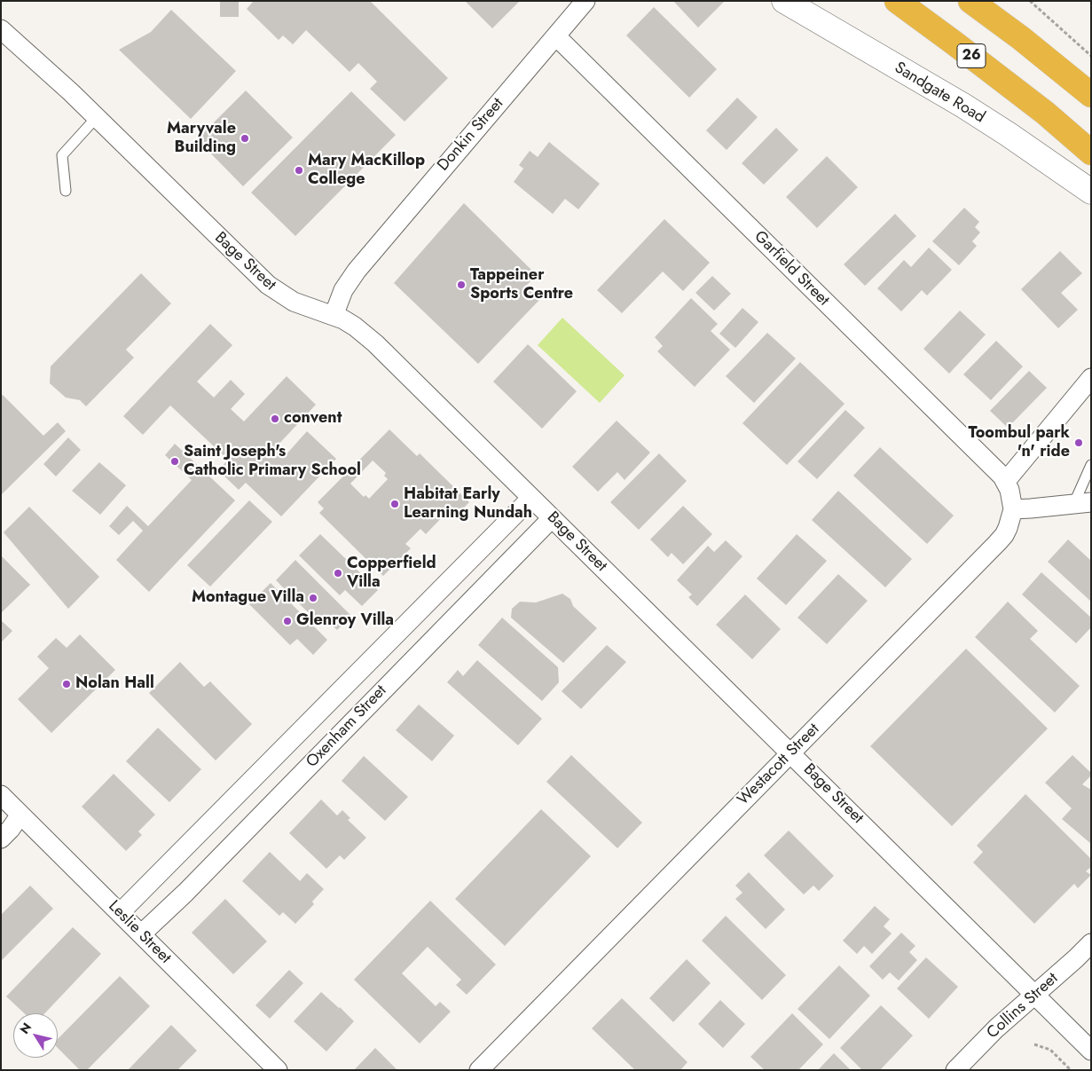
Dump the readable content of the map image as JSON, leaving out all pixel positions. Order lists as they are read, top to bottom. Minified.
{"streets":{"highway":["26"],"street":["Sandgate Road","Donkin Street","Bage Street","Garfield Street","Oxenham Street","Westacott Street","Leslie Street","Collins Street"]},"crossings":[["Donkin Street","Bage Street"],["Donkin Street","Garfield Street"],["Bage Street","Oxenham Street"],["Bage Street","Westacott Street"],["Bage Street","Collins Street"],["Garfield Street","Westacott Street"],["Oxenham Street","Leslie Street"]],"places":["Maryvale Building","Mary MacKillop College","Tappeiner Sports Centre","convent","Toombul park 'n' ride","Saint Joseph's Catholic Primary School","Habitat Early Learning Nundah","Copperfield Villa","Montague Villa","Glenroy Villa","Nolan Hall"],"north":"top left"}
